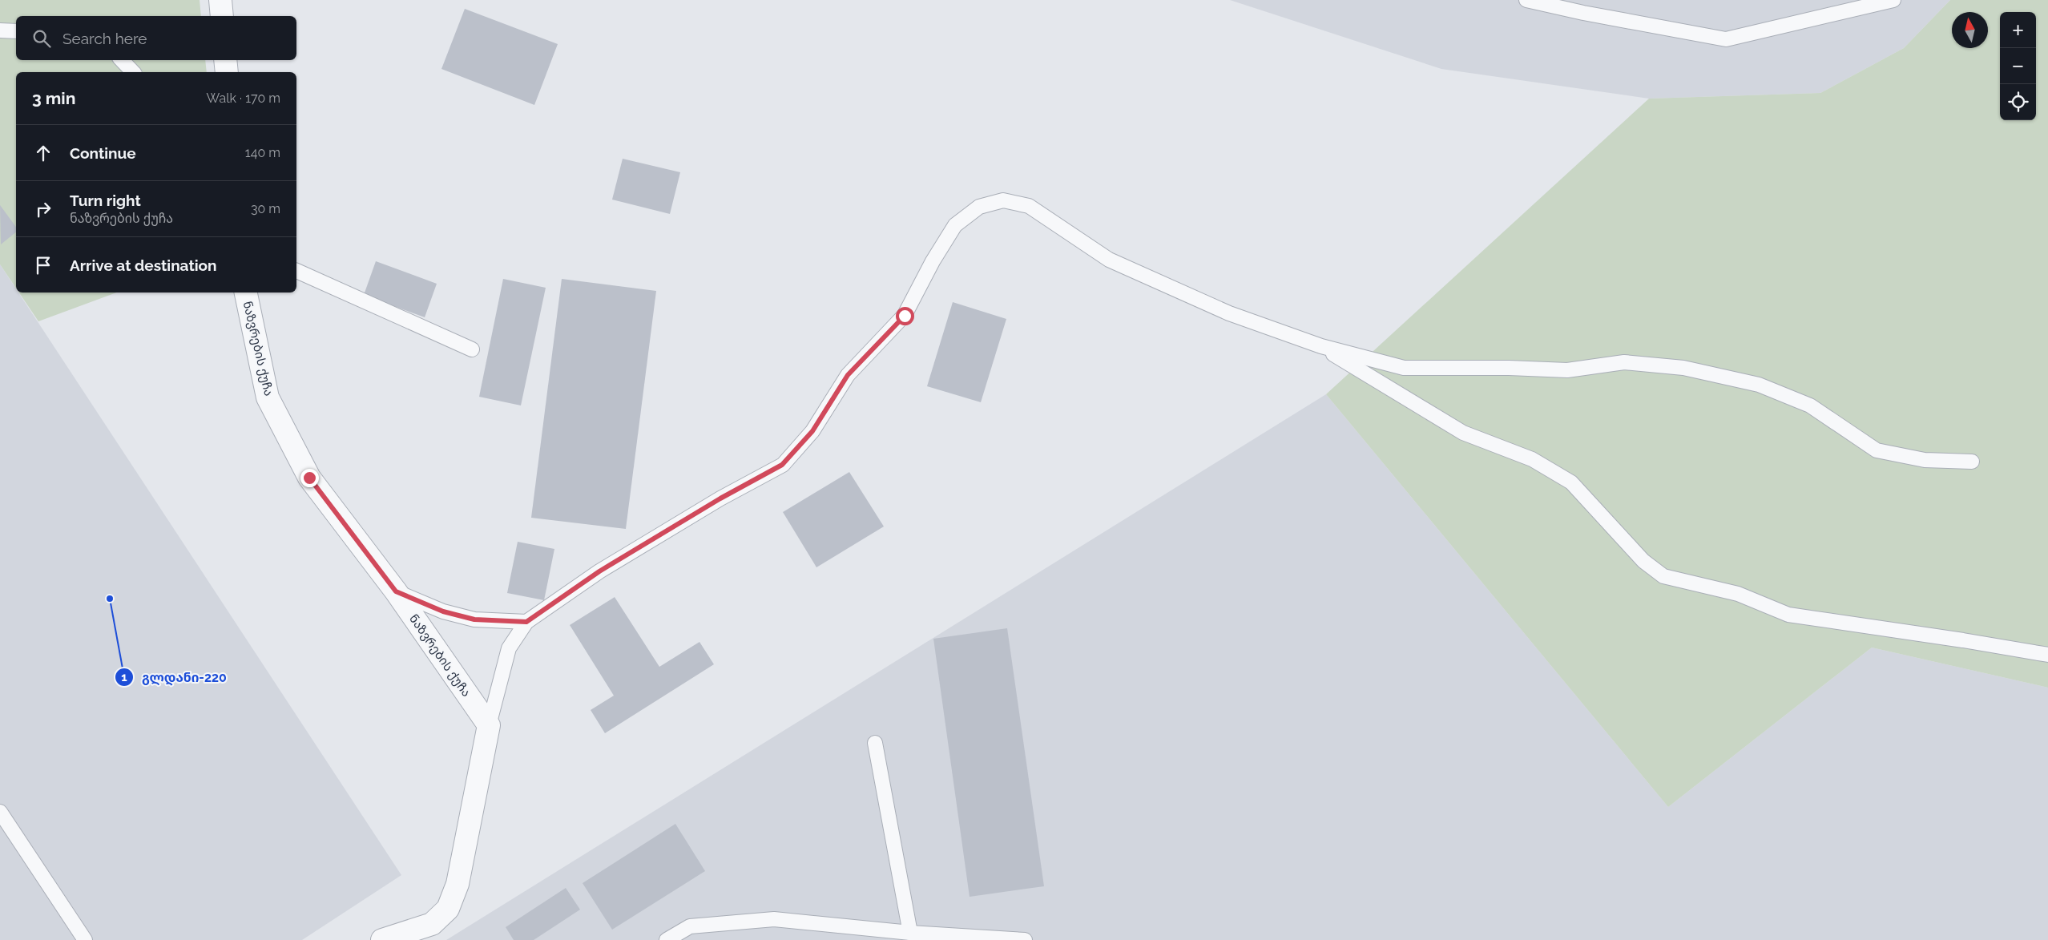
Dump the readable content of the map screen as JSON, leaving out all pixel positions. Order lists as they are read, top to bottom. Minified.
{"streets":{"street":["ნაზვრების ქუჩა"]},"places":["გლდანი-220"],"north":"top","page":{"map_buttons":["+","−"],"search":"Search here","heading":["3 min","Walk · 170 m"],"list":[["Continue","140 m"],["Turn right","ნაზვრების ქუჩა","30 m"],"Arrive at destination"]}}
